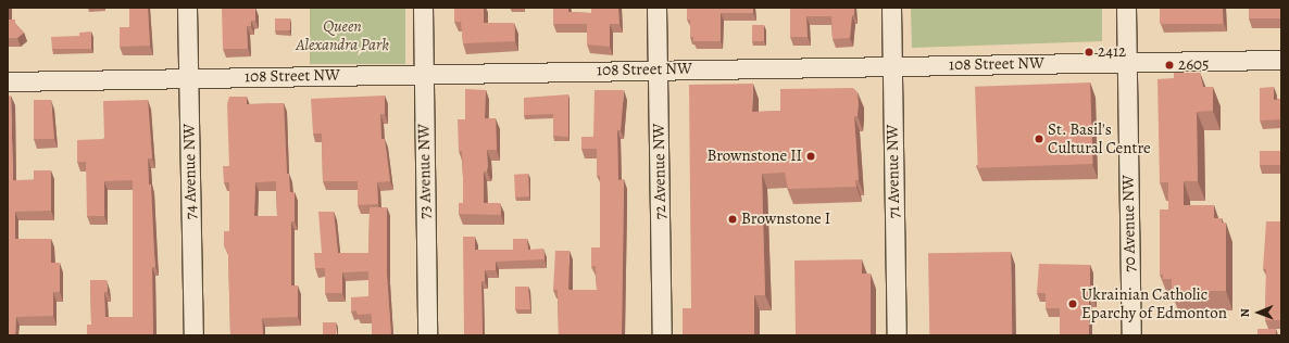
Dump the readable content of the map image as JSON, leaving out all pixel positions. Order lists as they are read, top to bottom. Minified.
{"streets":{"street":["108 Street NW","74 Avenue NW","73 Avenue NW","72 Avenue NW","71 Avenue NW","70 Avenue NW"]},"crossings":[["108 Street NW","74 Avenue NW"],["108 Street NW","73 Avenue NW"],["108 Street NW","72 Avenue NW"],["108 Street NW","71 Avenue NW"],["108 Street NW","70 Avenue NW"]],"parks":["Queen Alexandra Park"],"places":["2412","2605","St. Basil's Cultural Centre","Brownstone II","Brownstone I","Ukrainian Catholic Eparchy of Edmonton"],"north":"left"}
